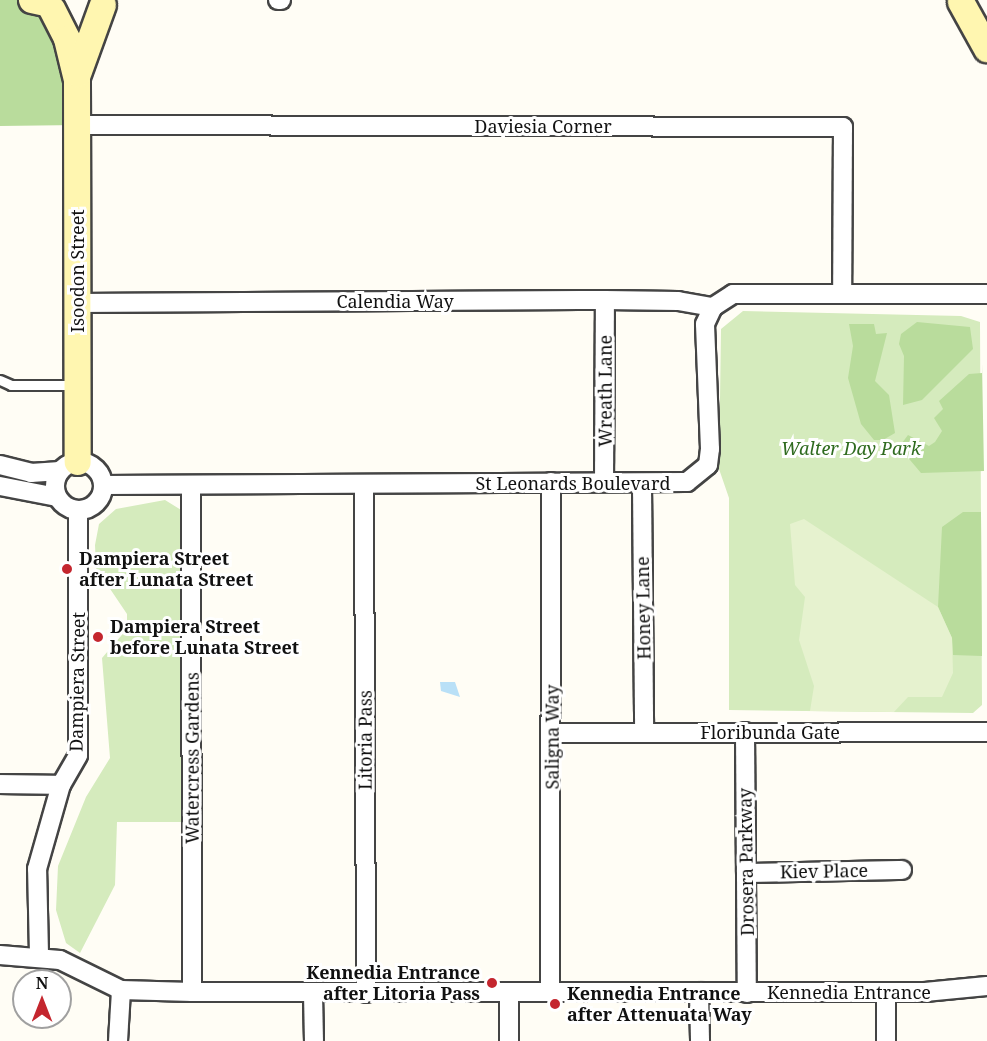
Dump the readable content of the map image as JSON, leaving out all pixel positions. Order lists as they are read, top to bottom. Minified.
{"streets":{"street":["Daviesia Corner","Isoodon Street","Calendia Way","Wreath Lane","St Leonards Boulevard","Honey Lane","Dampiera Street","Floribunda Gate","Saligna Way","Litoria Pass","Watercress Gardens","Drosera Parkway","Kiev Place","Kennedia Entrance"]},"crossings":[["Daviesia Corner","Isoodon Street"],["Isoodon Street","Calendia Way"],["Isoodon Street","St Leonards Boulevard"],["Isoodon Street","Dampiera Street"],["Calendia Way","Wreath Lane"],["Calendia Way","St Leonards Boulevard"],["Wreath Lane","St Leonards Boulevard"],["St Leonards Boulevard","Honey Lane"],["St Leonards Boulevard","Dampiera Street"],["St Leonards Boulevard","Saligna Way"],["St Leonards Boulevard","Litoria Pass"],["St Leonards Boulevard","Watercress Gardens"],["Honey Lane","Floribunda Gate"],["Dampiera Street","Kennedia Entrance"],["Floribunda Gate","Saligna Way"],["Floribunda Gate","Drosera Parkway"],["Saligna Way","Kennedia Entrance"],["Litoria Pass","Kennedia Entrance"],["Watercress Gardens","Kennedia Entrance"],["Drosera Parkway","Kiev Place"],["Drosera Parkway","Kennedia Entrance"]],"parks":["Walter Day Park"],"places":["Dampiera Street after Lunata Street","Dampiera Street before Lunata Street","Kennedia Entrance after Litoria Pass","Kennedia Entrance after Attenuata Way"],"north":"top"}
